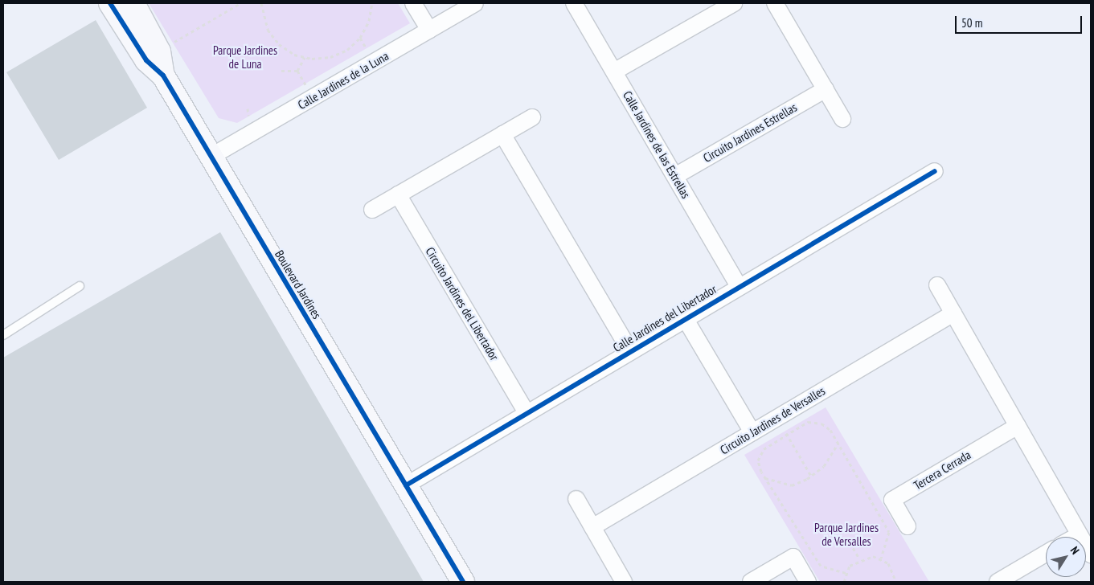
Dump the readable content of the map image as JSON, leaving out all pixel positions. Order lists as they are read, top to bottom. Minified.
{"streets":{"street":["Calle Jardines de la Luna","Circuito Jardines Estrellas","Calle Jardines de las Estrellas","Boulevard Jardines","Circuito Jardines del Libertador","Calle Jardines del Libertador","Circuito Jardines de Versalles","Tercera Cerrada"]},"crossings":[["Calle Jardines de la Luna","Boulevard Jardines"],["Circuito Jardines Estrellas","Calle Jardines de las Estrellas"],["Calle Jardines de las Estrellas","Calle Jardines del Libertador"],["Boulevard Jardines","Calle Jardines del Libertador"],["Circuito Jardines del Libertador","Calle Jardines del Libertador"]],"parks":["Parque Jardines de Luna","Parque Jardines de Versalles"],"scale_bar":"50 m","north":"top right"}
